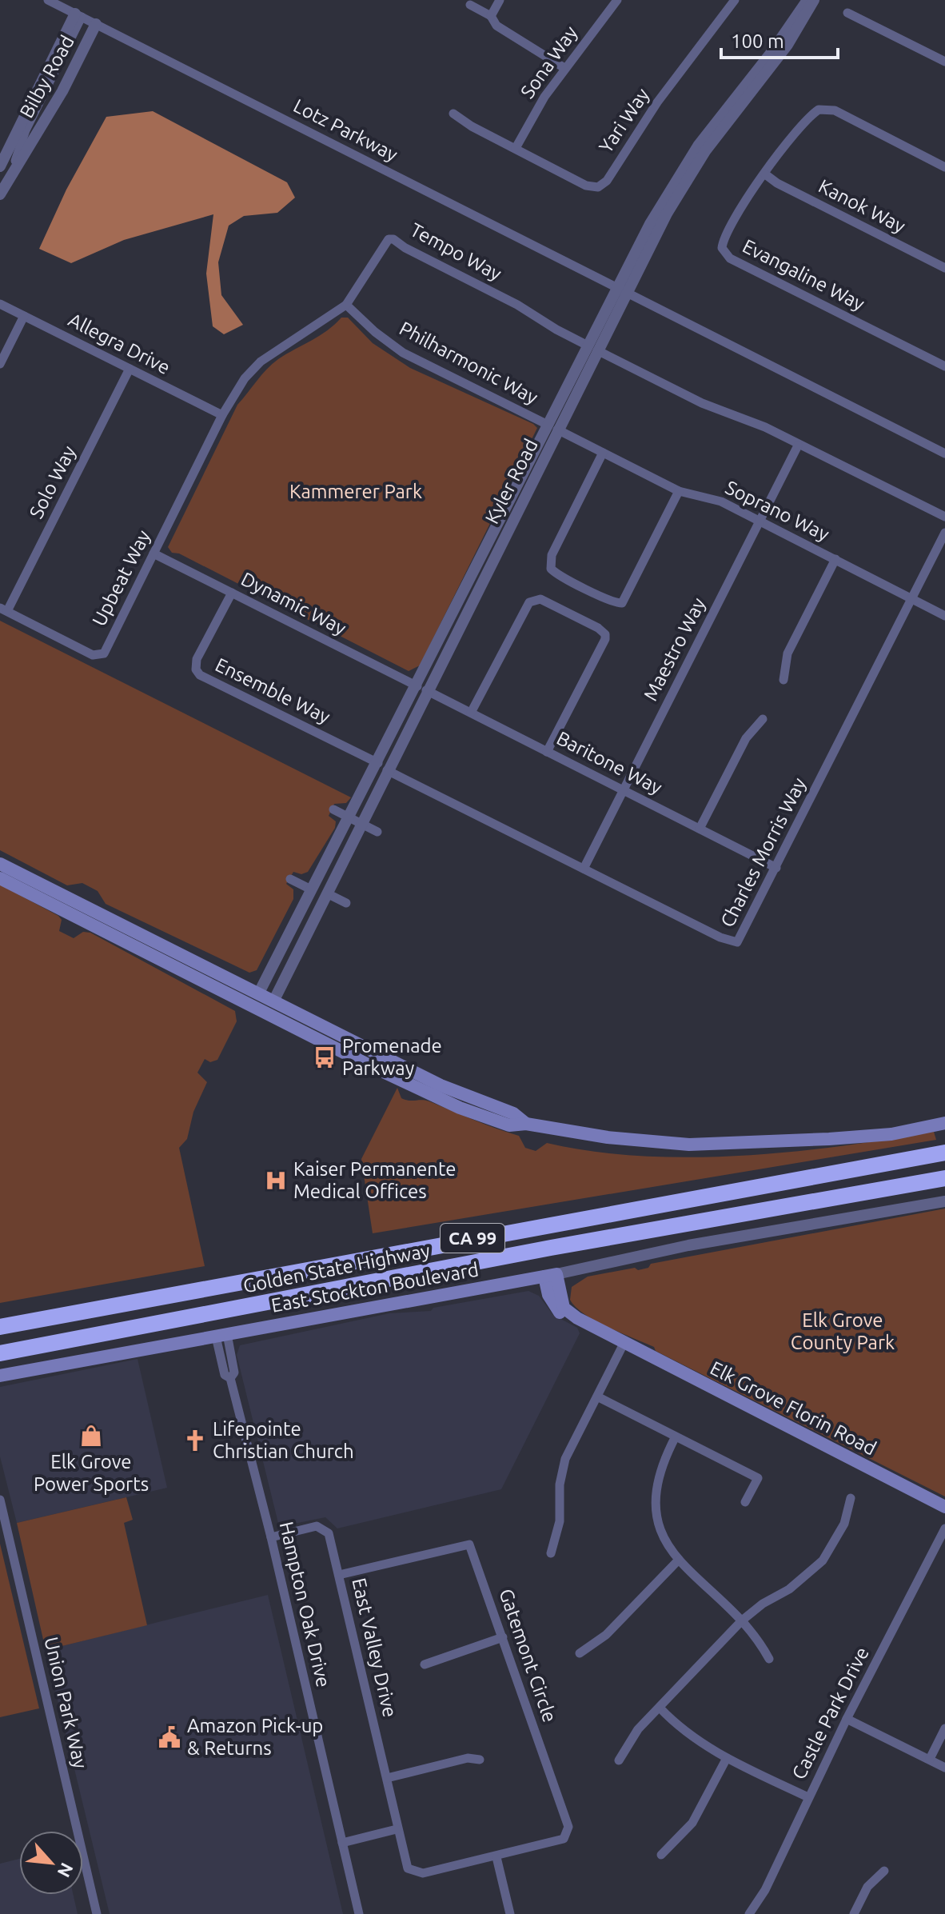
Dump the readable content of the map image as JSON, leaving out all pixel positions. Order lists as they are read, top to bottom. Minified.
{"streets":{"highway":["CA 99","Golden State Highway"],"main road":["East Stockton Boulevard","Elk Grove Florin Road"],"street":["Sona Way","Bilby Road","Yari Way","Lotz Parkway","Kanok Way","Tempo Way","Evangaline Way","Allegra Drive","Philharmonic Way","Kyler Road","Solo Way","Soprano Way","Upbeat Way","Dynamic Way","Maestro Way","Ensemble Way","Baritone Way","Charles Morris Way","Hampton Oak Drive","East Valley Drive","Gatemont Circle","Union Park Way","Castle Park Drive"]},"crossings":[["Sona Way","Yari Way"],["Bilby Road","Lotz Parkway"],["Lotz Parkway","Kyler Road"],["Kanok Way","Evangaline Way"],["Tempo Way","Allegra Drive"],["Tempo Way","Philharmonic Way"],["Tempo Way","Kyler Road"],["Tempo Way","Upbeat Way"],["Allegra Drive","Solo Way"],["Allegra Drive","Upbeat Way"],["Philharmonic Way","Kyler Road"],["Philharmonic Way","Soprano Way"],["Kyler Road","Soprano Way"],["Kyler Road","Dynamic Way"],["Kyler Road","Ensemble Way"],["Kyler Road","Baritone Way"],["Kyler Road","Charles Morris Way"],["Solo Way","Upbeat Way"],["Soprano Way","Maestro Way"],["Soprano Way","Charles Morris Way"],["Upbeat Way","Dynamic Way"],["Dynamic Way","Ensemble Way"],["Dynamic Way","Baritone Way"],["Maestro Way","Baritone Way"],["Maestro Way","Charles Morris Way"],["Ensemble Way","Charles Morris Way"],["Baritone Way","Charles Morris Way"],["East Stockton Boulevard","Elk Grove Florin Road"],["East Stockton Boulevard","Hampton Oak Drive"],["Hampton Oak Drive","East Valley Drive"],["East Valley Drive","Gatemont Circle"]],"parks":["Kammerer Park","Elk Grove County Park"],"places":{"bus stop":["Promenade Parkway"],"hospital":["Kaiser Permanente Medical Offices"],"shop":["Elk Grove Power Sports"],"church":["Lifepointe Christian Church"],"public building":["Amazon Pick-up & Returns"]},"scale_bar":"100 m","north":"bottom right"}
